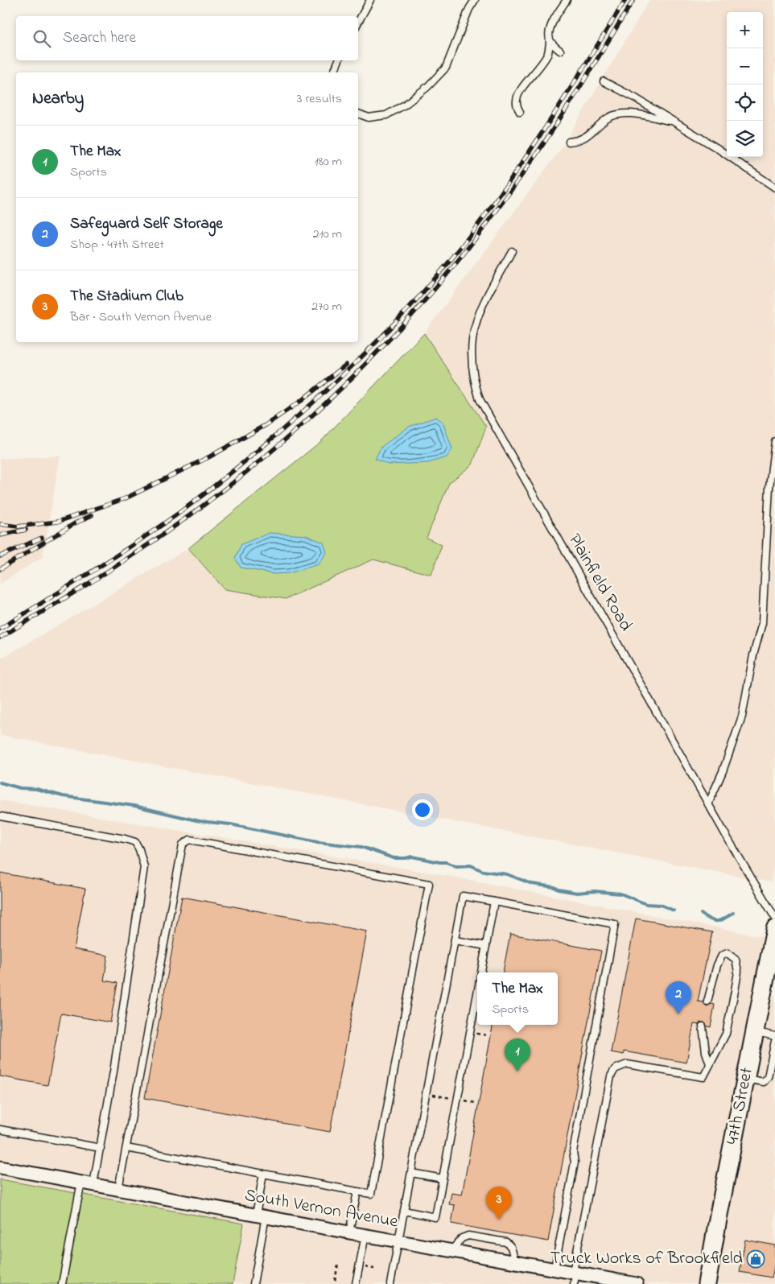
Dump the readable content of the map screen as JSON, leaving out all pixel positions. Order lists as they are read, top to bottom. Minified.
{"streets":{"main road":["47th Street"],"street":["South Vernon Avenue"],"lane":["Plainfield Road"]},"places":{"shop":["Truck Works of Brookfield"]},"page":{"map_buttons":["+","−"],"search":"Search here","heading":["Nearby","3 results"],"list":[{"mark":"1","name":"The Max","note":"Sports","value":"180 m"},{"mark":"2","name":"Safeguard Self Storage","note":"Shop · 47th Street","value":"210 m"},{"mark":"3","name":"The Stadium Club","note":"Bar · South Vernon Avenue","value":"270 m"}],"popup":["The Max","Sports"],"pins":["2","1","3"]}}
